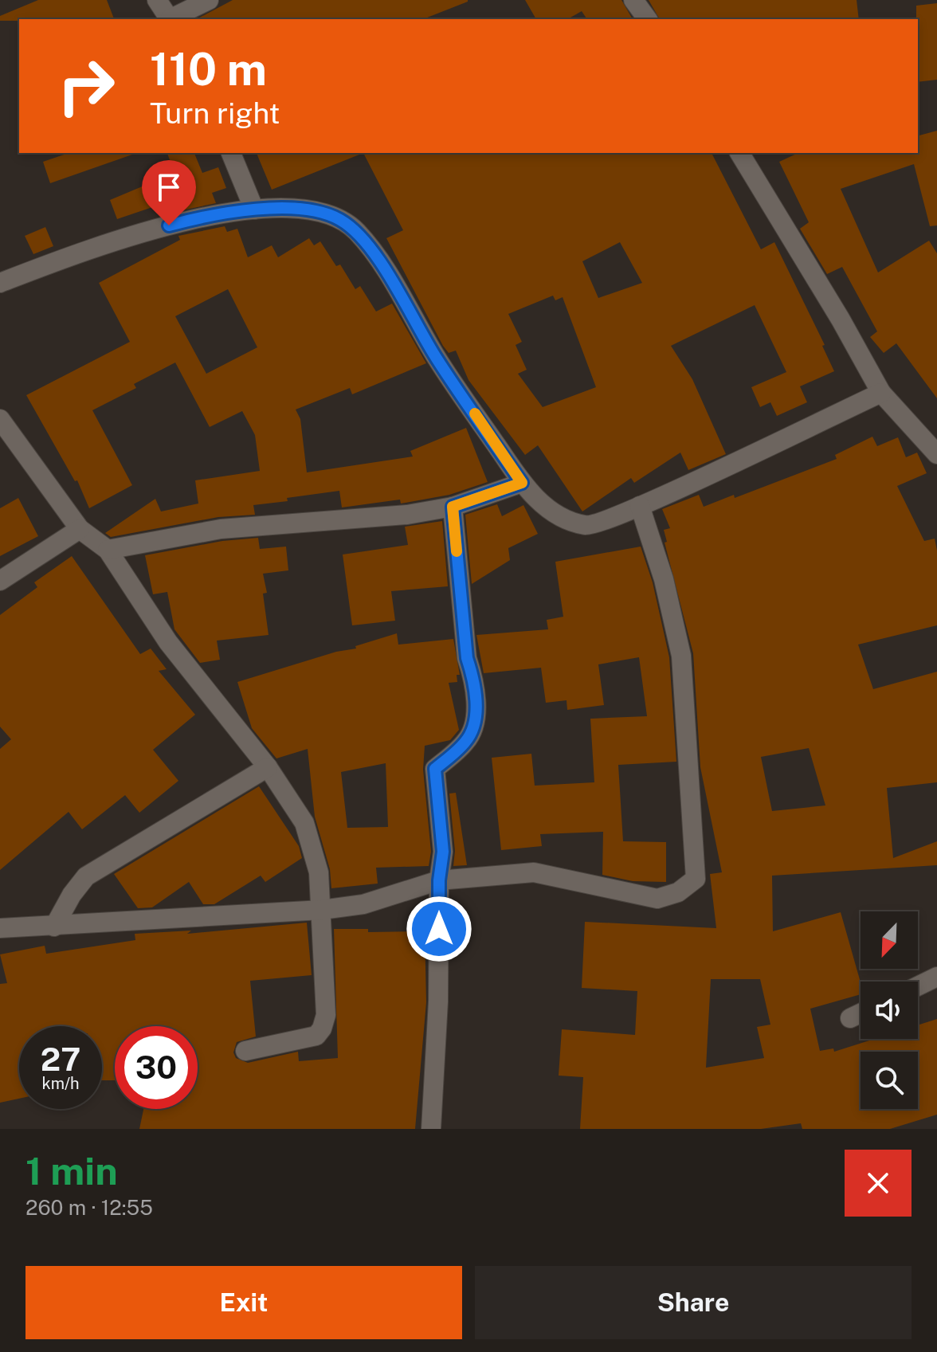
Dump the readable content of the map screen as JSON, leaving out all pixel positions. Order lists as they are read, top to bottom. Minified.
{"north":"bottom left","page":{"turn":["110 m","Turn right"],"speed":"27 km/h","limit":"30","heading":["1 min","260 m · 12:55"],"buttons":["Exit","Share"]}}
